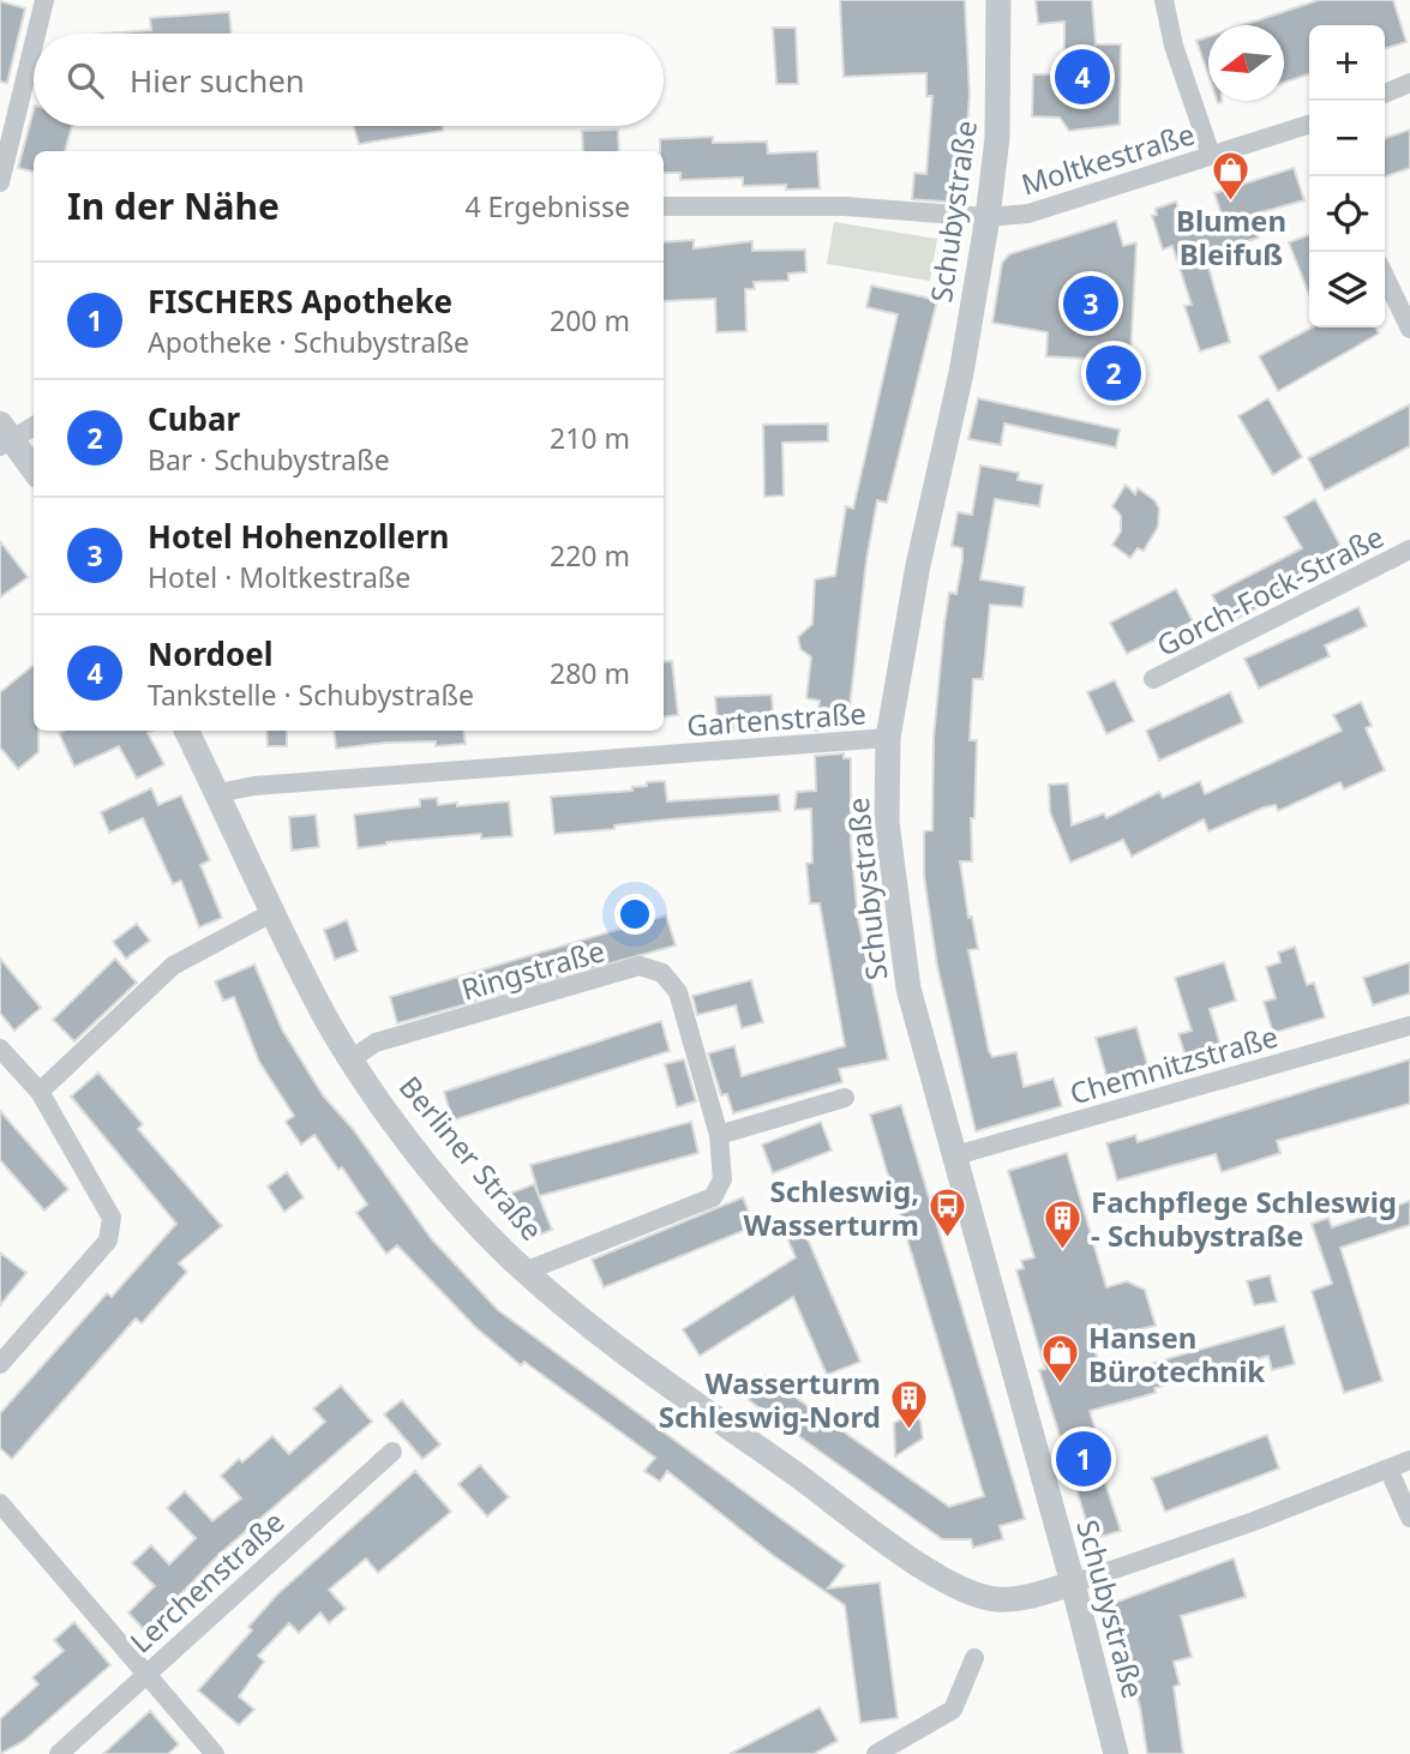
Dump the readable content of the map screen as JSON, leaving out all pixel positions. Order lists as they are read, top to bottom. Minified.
{"streets":{"street":["Moltkestraße","Schubystraße","Gorch-Fock-Straße","Gartenstraße","Ringstraße","Chemnitzstraße","Berliner Straße","Lerchenstraße"]},"crossings":[["Moltkestraße","Schubystraße"],["Schubystraße","Gartenstraße"],["Schubystraße","Chemnitzstraße"],["Schubystraße","Berliner Straße"],["Gartenstraße","Berliner Straße"],["Ringstraße","Berliner Straße"]],"places":{"shop":["Blumen Bleifuß","Hansen Bürotechnik"],"bus stop":["Schleswig, Wasserturm"],"building":["Fachpflege Schleswig - Schubystraße","Wasserturm Schleswig-Nord"]},"north":"left","page":{"map_buttons":["+","−"],"search":"Hier suchen","pins":["4","3","2","1"],"heading":["In der Nähe","4 Ergebnisse"],"list":[{"mark":"1","name":"FISCHERS Apotheke","note":"Apotheke · Schubystraße","value":"200 m"},{"mark":"2","name":"Cubar","note":"Bar · Schubystraße","value":"210 m"},{"mark":"3","name":"Hotel Hohenzollern","note":"Hotel · Moltkestraße","value":"220 m"},{"mark":"4","name":"Nordoel","note":"Tankstelle · Schubystraße","value":"280 m"}]}}
